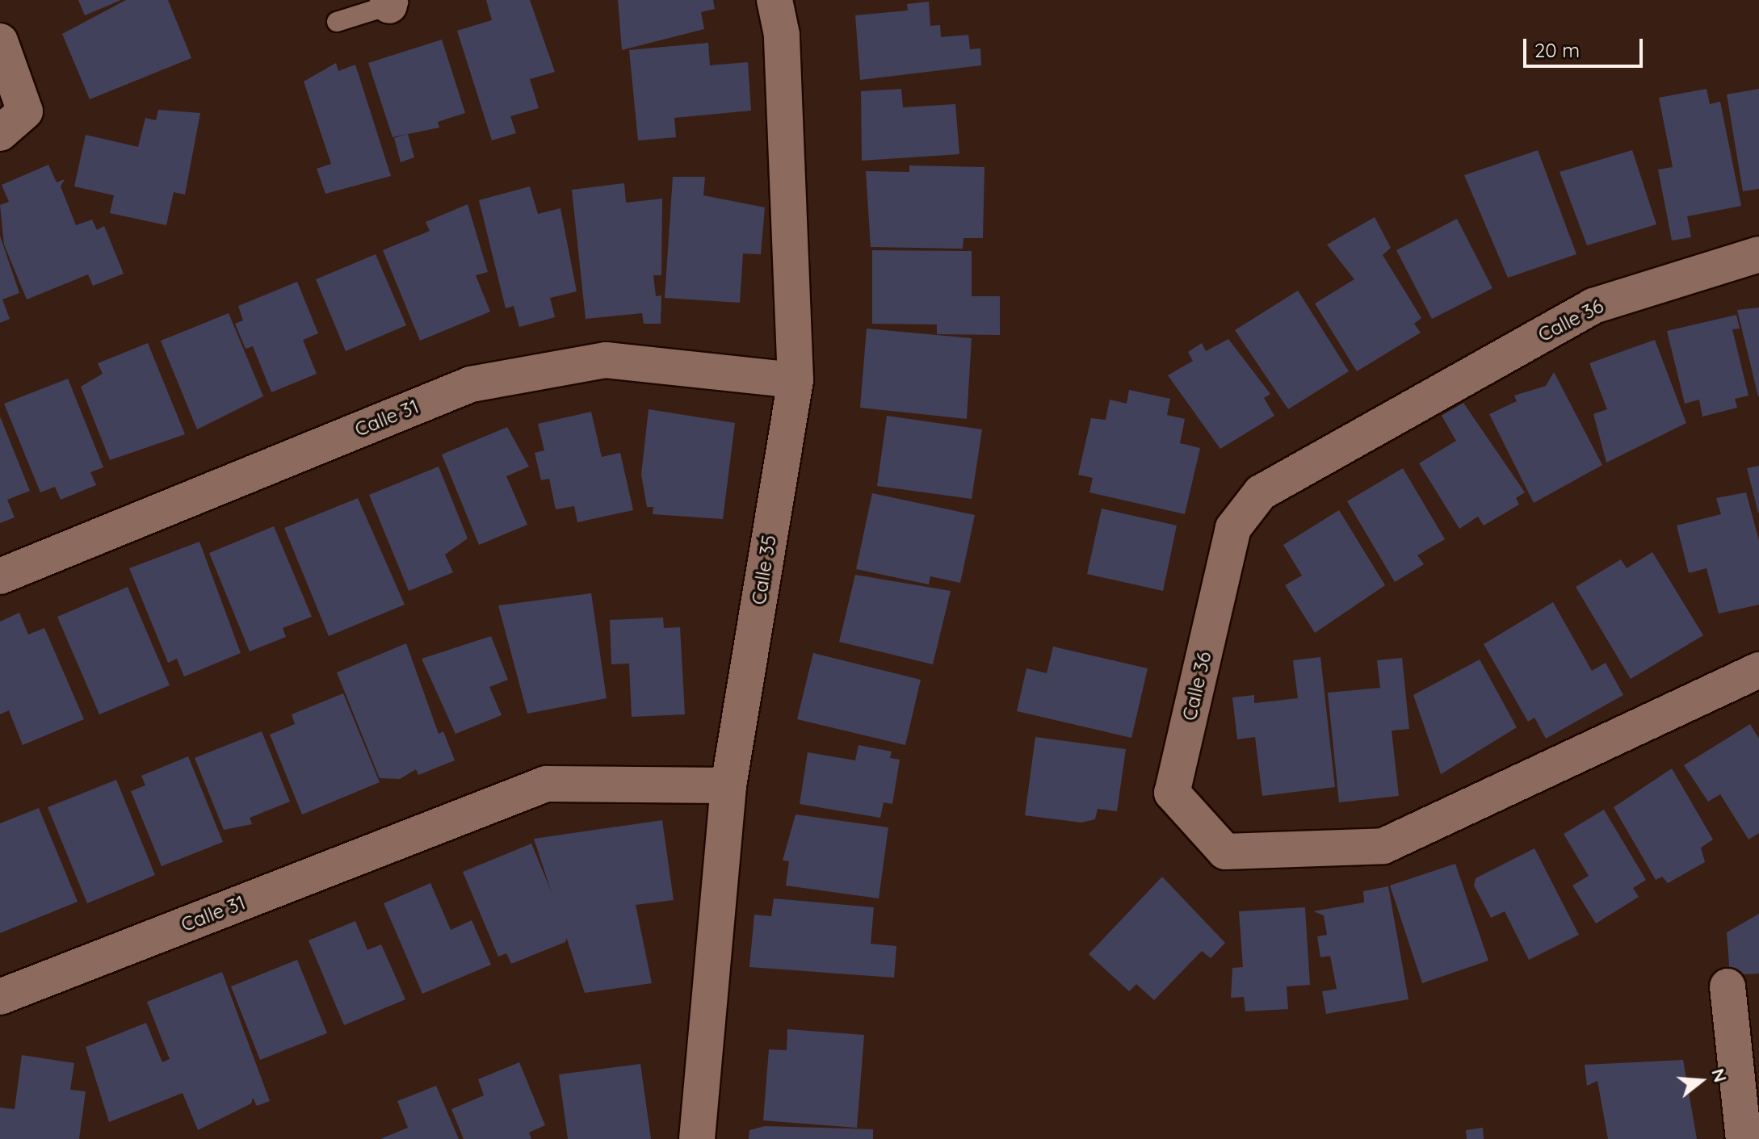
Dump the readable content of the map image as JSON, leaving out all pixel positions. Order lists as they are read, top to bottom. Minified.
{"streets":{"street":["Calle 36","Calle 31","Calle 35"]},"crossings":[["Calle 31","Calle 35"]],"scale_bar":"20 m","north":"right"}
